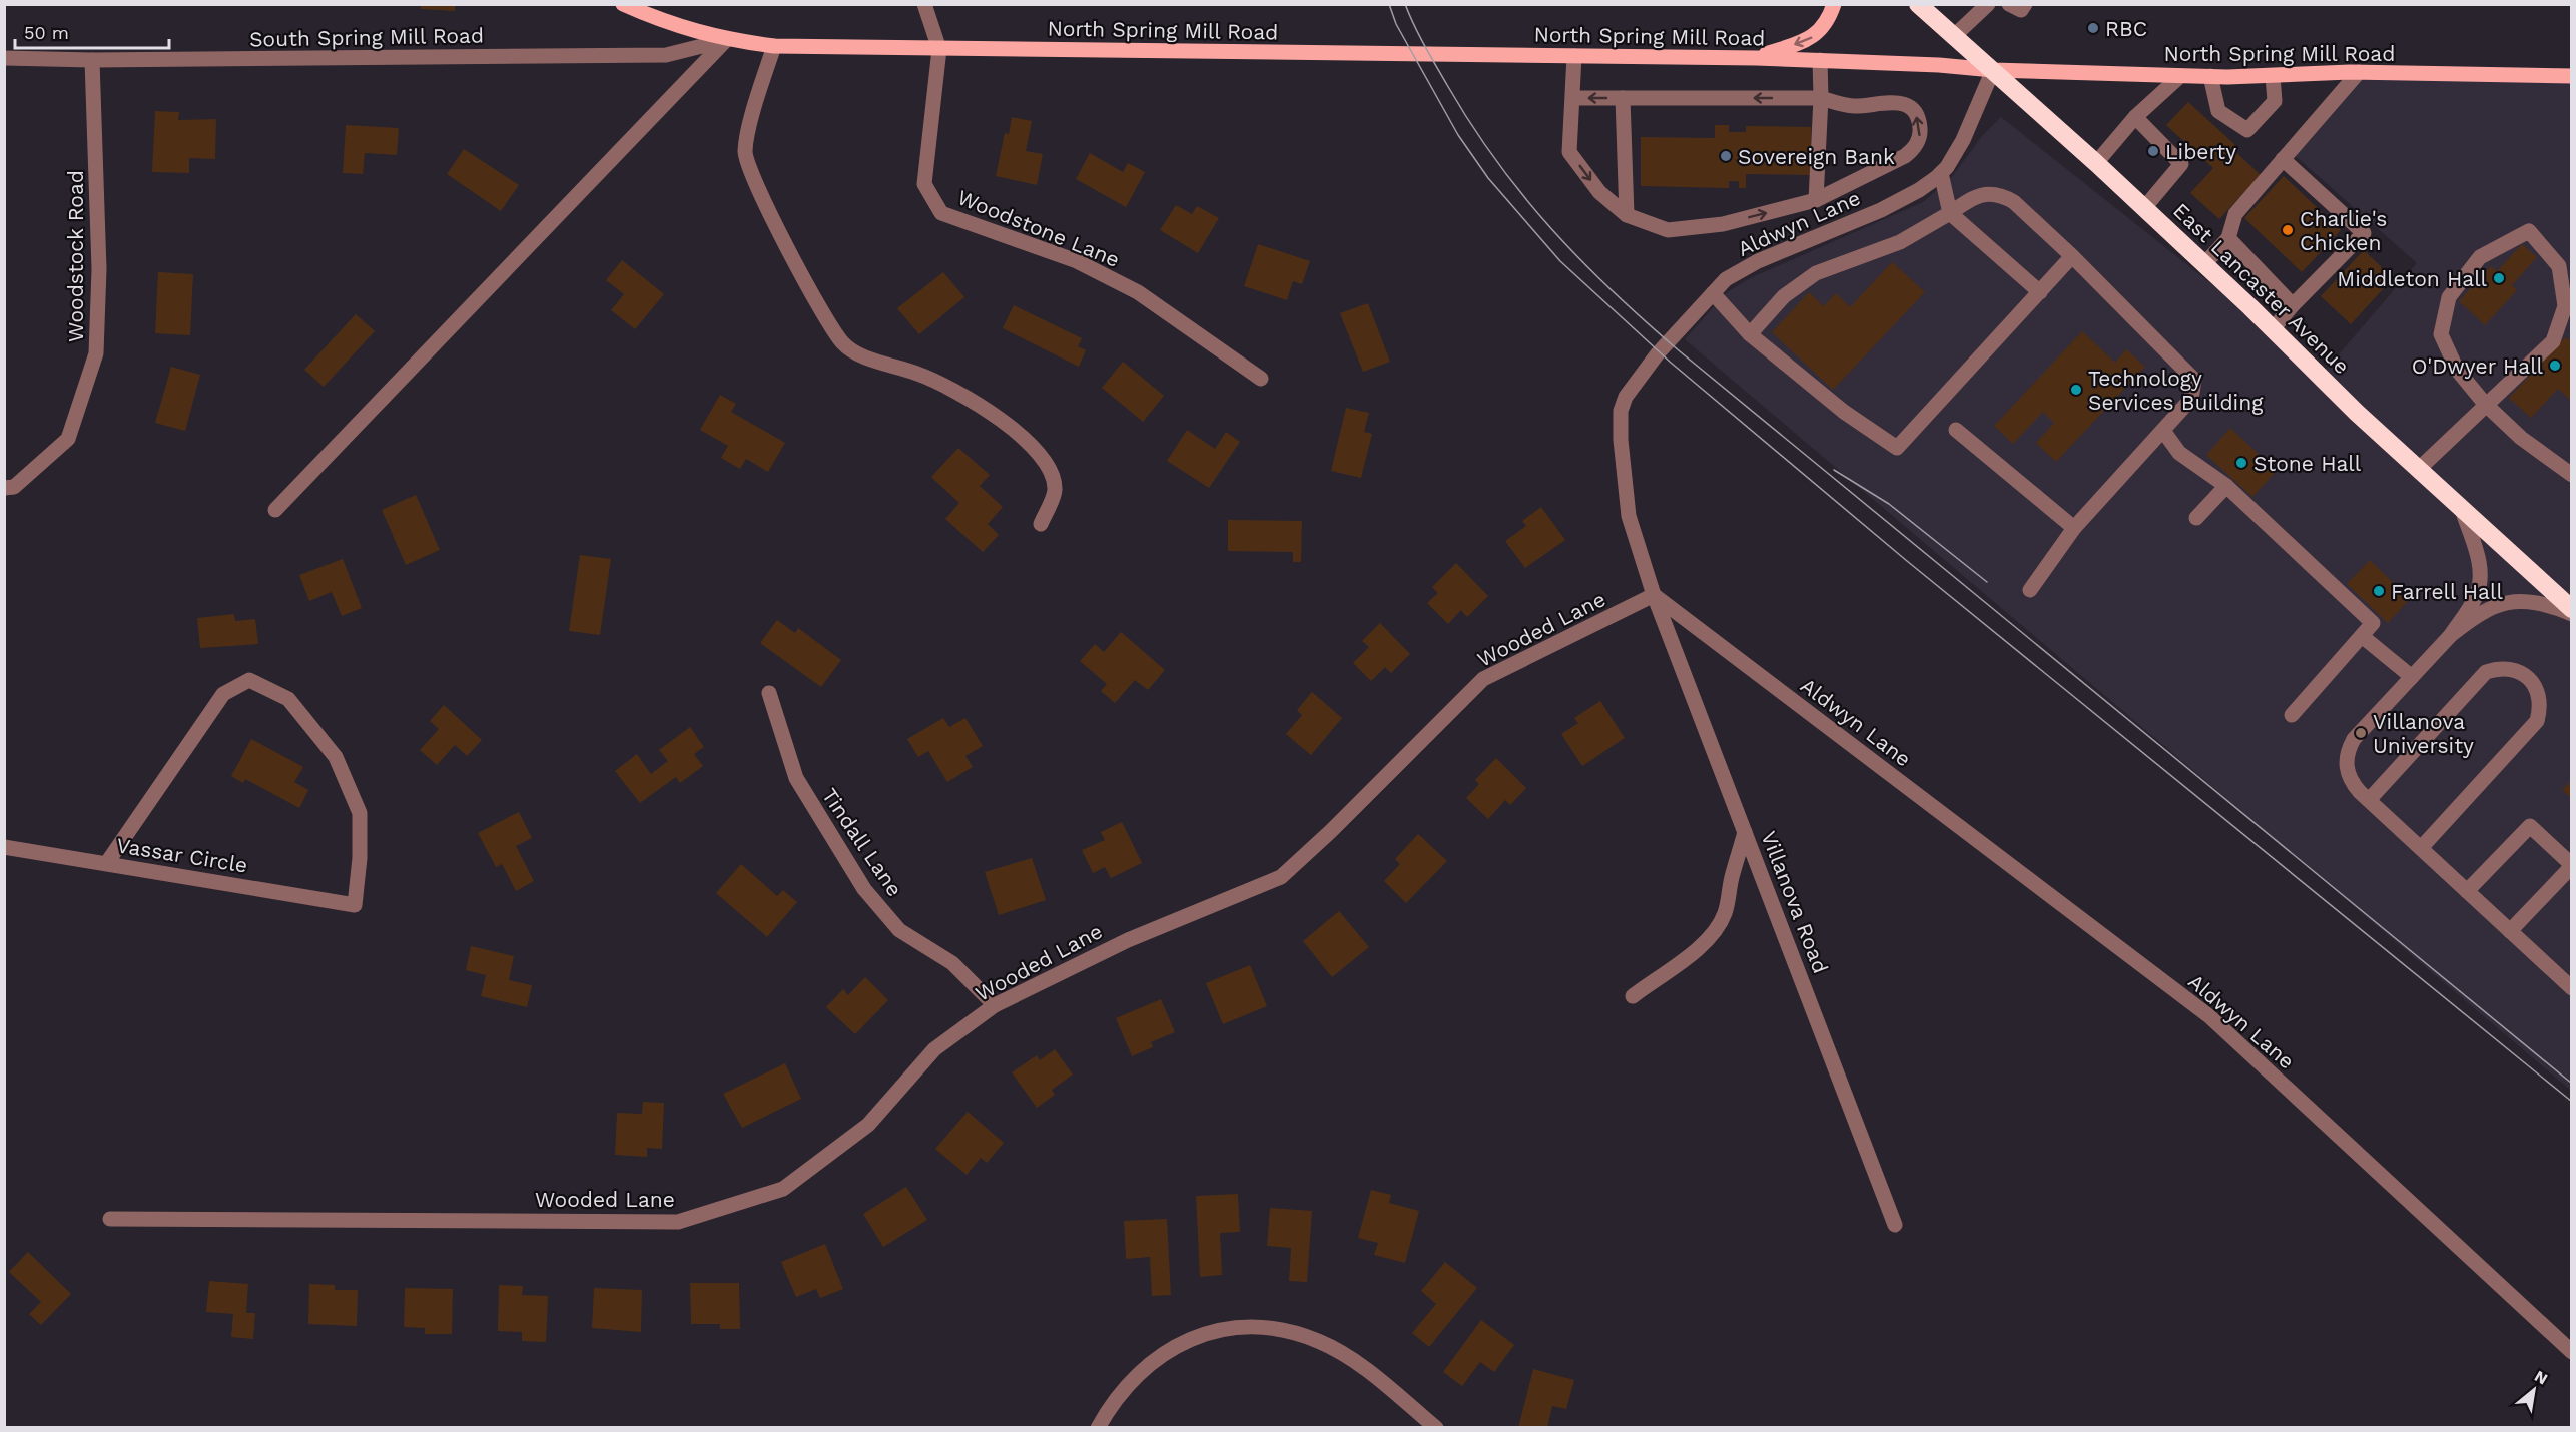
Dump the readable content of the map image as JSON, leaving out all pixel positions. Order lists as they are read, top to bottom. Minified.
{"streets":{"highway":["East Lancaster Avenue"],"main road":["North Spring Mill Road"],"street":["South Spring Mill Road","Aldwyn Lane","Woodstone Lane","Woodstock Road","Wooded Lane","Tindall Lane","Vassar Circle","Villanova Road"]},"crossings":[["North Spring Mill Road","South Spring Mill Road"],["North Spring Mill Road","Aldwyn Lane"],["North Spring Mill Road","Woodstone Lane"],["North Spring Mill Road","East Lancaster Avenue"],["South Spring Mill Road","Woodstock Road"],["Aldwyn Lane","East Lancaster Avenue"],["Aldwyn Lane","Wooded Lane"],["Aldwyn Lane","Villanova Road"],["Wooded Lane","Tindall Lane"],["Wooded Lane","Villanova Road"]],"places":["RBC","Liberty","Sovereign Bank","Charlie's Chicken","Middleton Hall","O'Dwyer Hall","Technology Services Building","Stone Hall","Farrell Hall","Villanova University"],"scale_bar":"50 m","north":"top right"}
